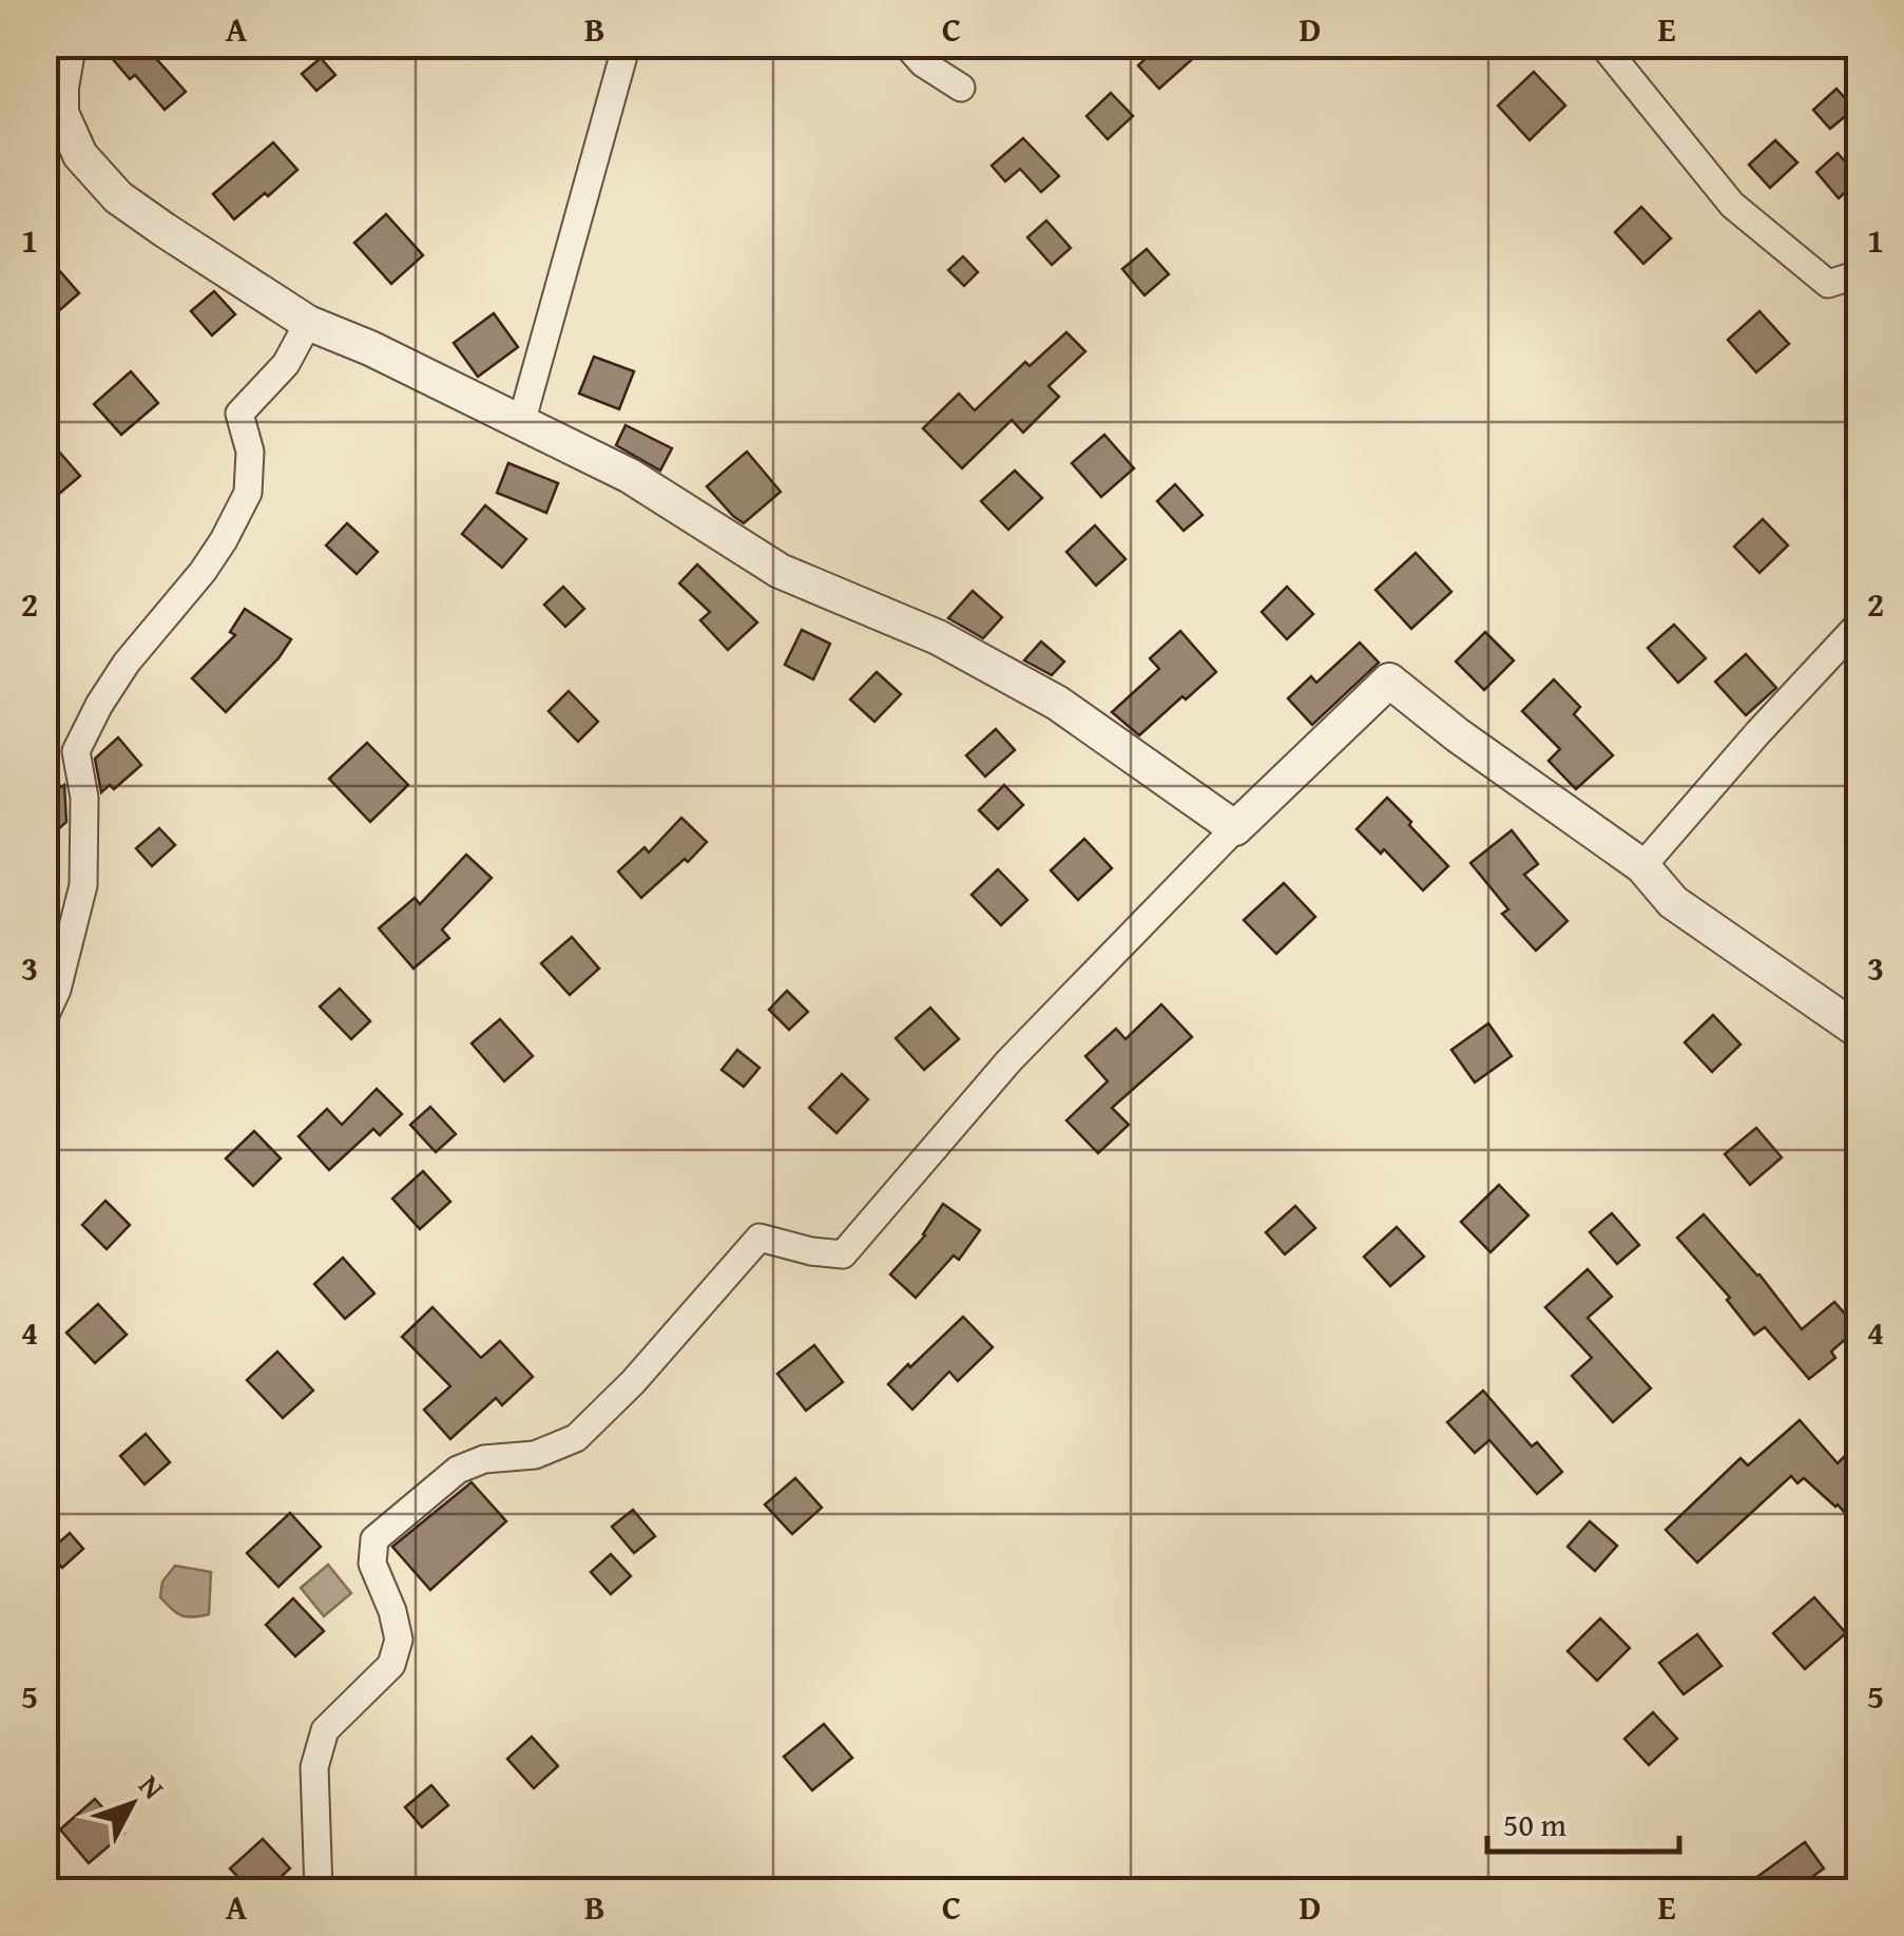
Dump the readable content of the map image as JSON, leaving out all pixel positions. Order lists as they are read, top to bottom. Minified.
{"scale_bar":"50 m","north":"top right","grid":{"columns":["A","B","C","D","E"],"rows":["1","2","3","4","5"]}}
